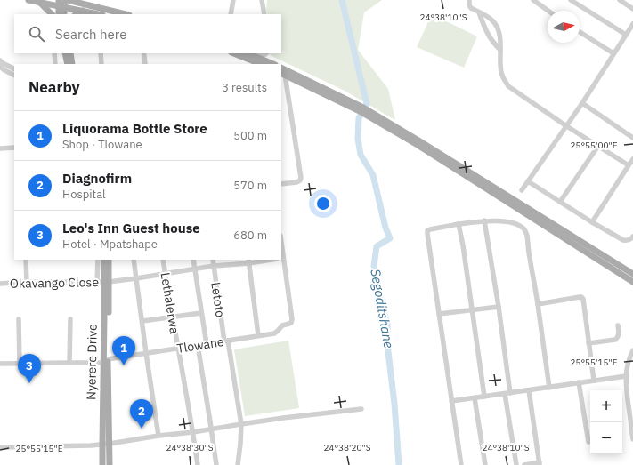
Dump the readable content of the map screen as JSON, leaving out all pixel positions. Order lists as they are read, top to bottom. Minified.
{"streets":{"main road":["Nyerere Drive"],"street":["Okavango Close","Letoto","Lethalerwa","Tlowane"]},"crossings":[["Okavango Close","Letoto"],["Okavango Close","Lethalerwa"],["Okavango Close","Nyerere Drive"],["Letoto","Tlowane"],["Lethalerwa","Tlowane"],["Tlowane","Nyerere Drive"]],"water":["Segoditshane"],"north":"right","page":{"search":"Search here","heading":["Nearby","3 results"],"list":[{"mark":"1","name":"Liquorama Bottle Store","note":"Shop · Tlowane","value":"500 m"},{"mark":"2","name":"Diagnofirm","note":"Hospital","value":"570 m"},{"mark":"3","name":"Leo's Inn Guest house","note":"Hotel · Mpatshape","value":"680 m"}],"pins":["1","3","2"],"map_buttons":["+","−"]},"coordinates":["24°38'10\"S","25°55'00\"E","25°55'15\"E","24°38'30\"S","24°38'20\"S"]}
